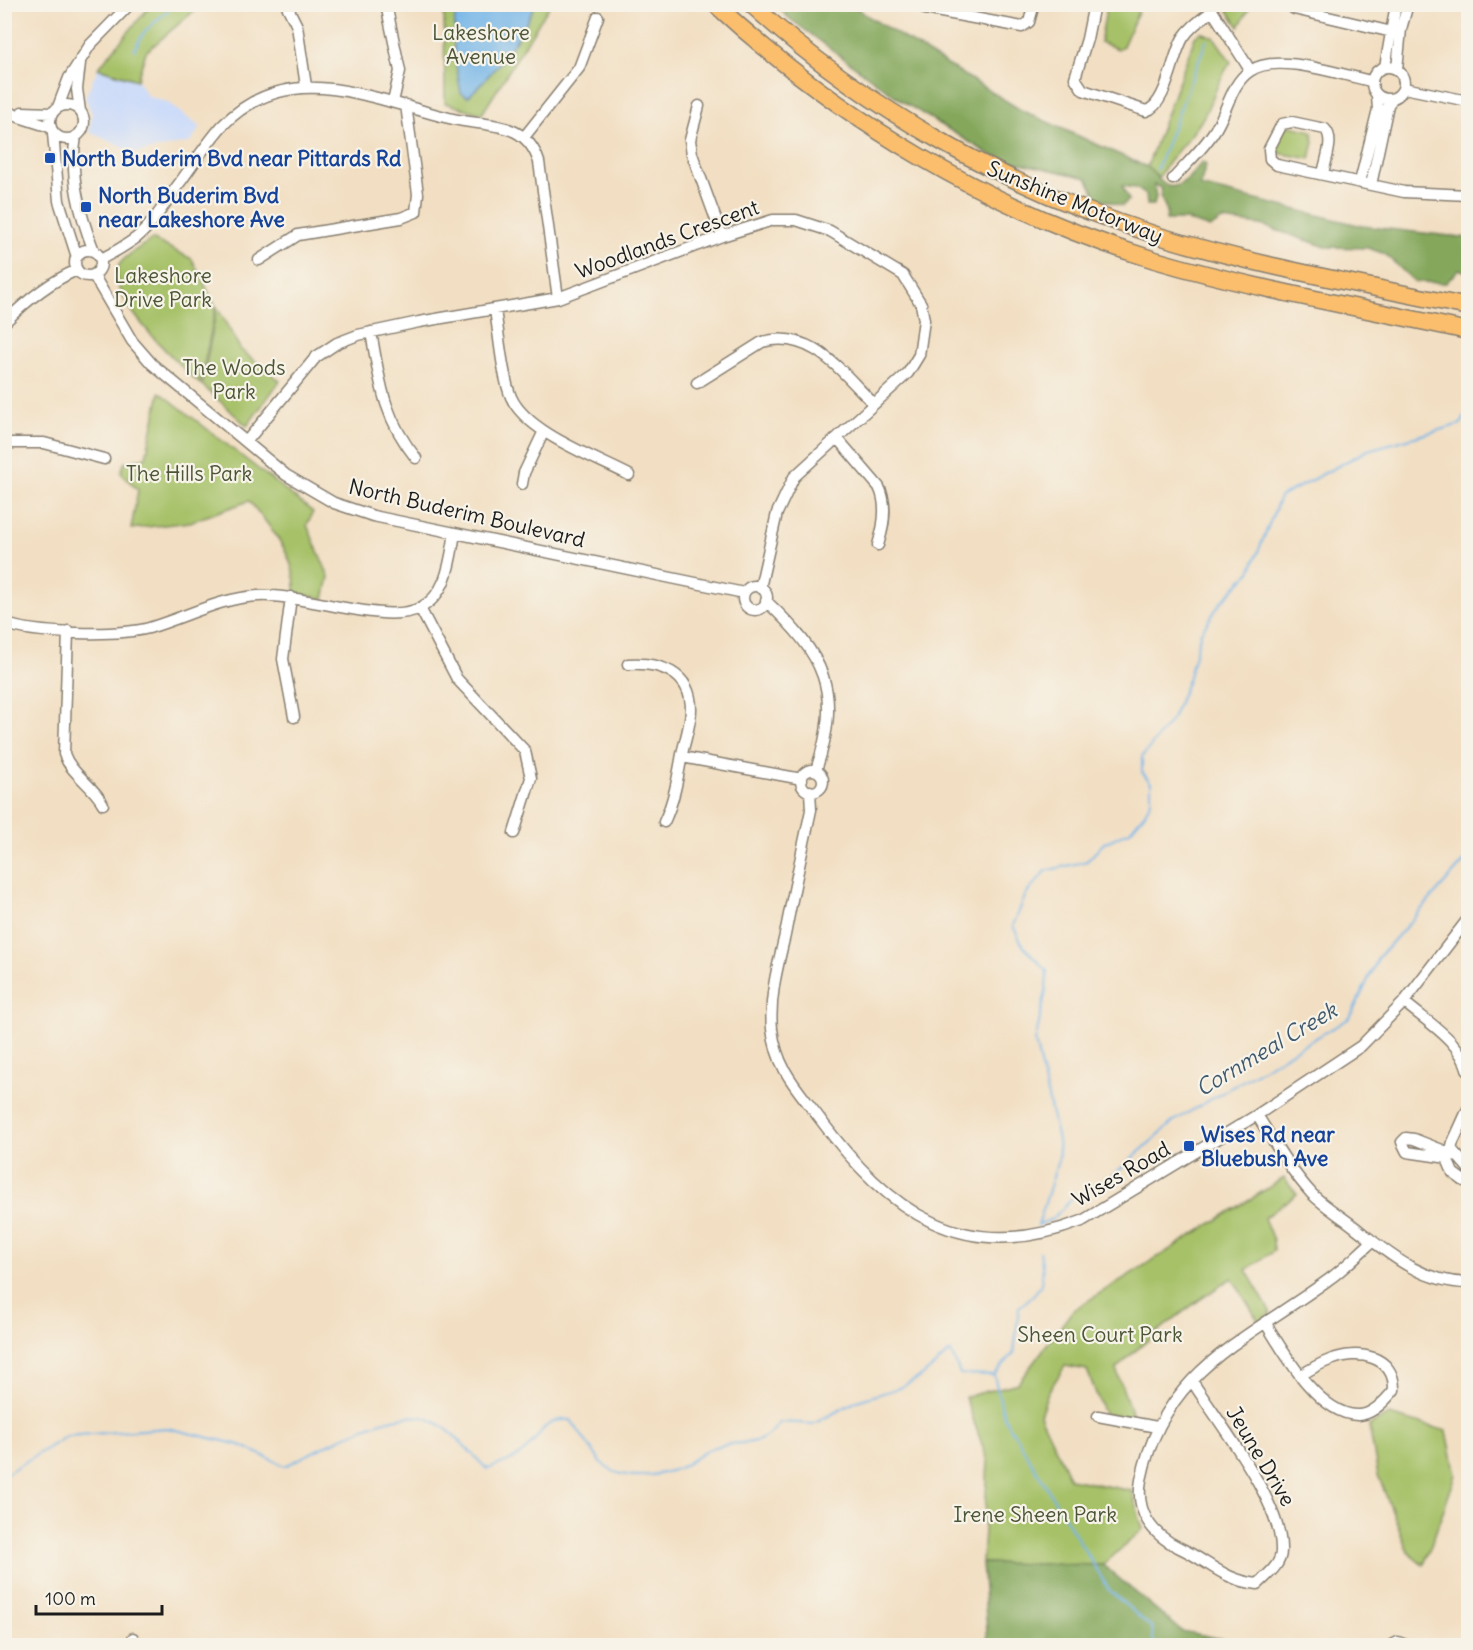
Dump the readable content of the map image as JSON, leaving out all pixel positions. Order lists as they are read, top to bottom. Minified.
{"streets":{"highway":["Sunshine Motorway"],"street":["Woodlands Crescent","North Buderim Boulevard","Wises Road","Jeune Drive"]},"crossings":[["Woodlands Crescent","North Buderim Boulevard"]],"water":["Cornmeal Creek"],"parks":["Lakeshore Avenue","Lakeshore Drive Park","The Woods Park","The Hills Park","Sheen Court Park","Irene Sheen Park"],"places":{"transit":["North Buderim Bvd near Pittards Rd","North Buderim Bvd near Lakeshore Ave","Wises Rd near Bluebush Ave"]},"scale_bar":"100 m"}
